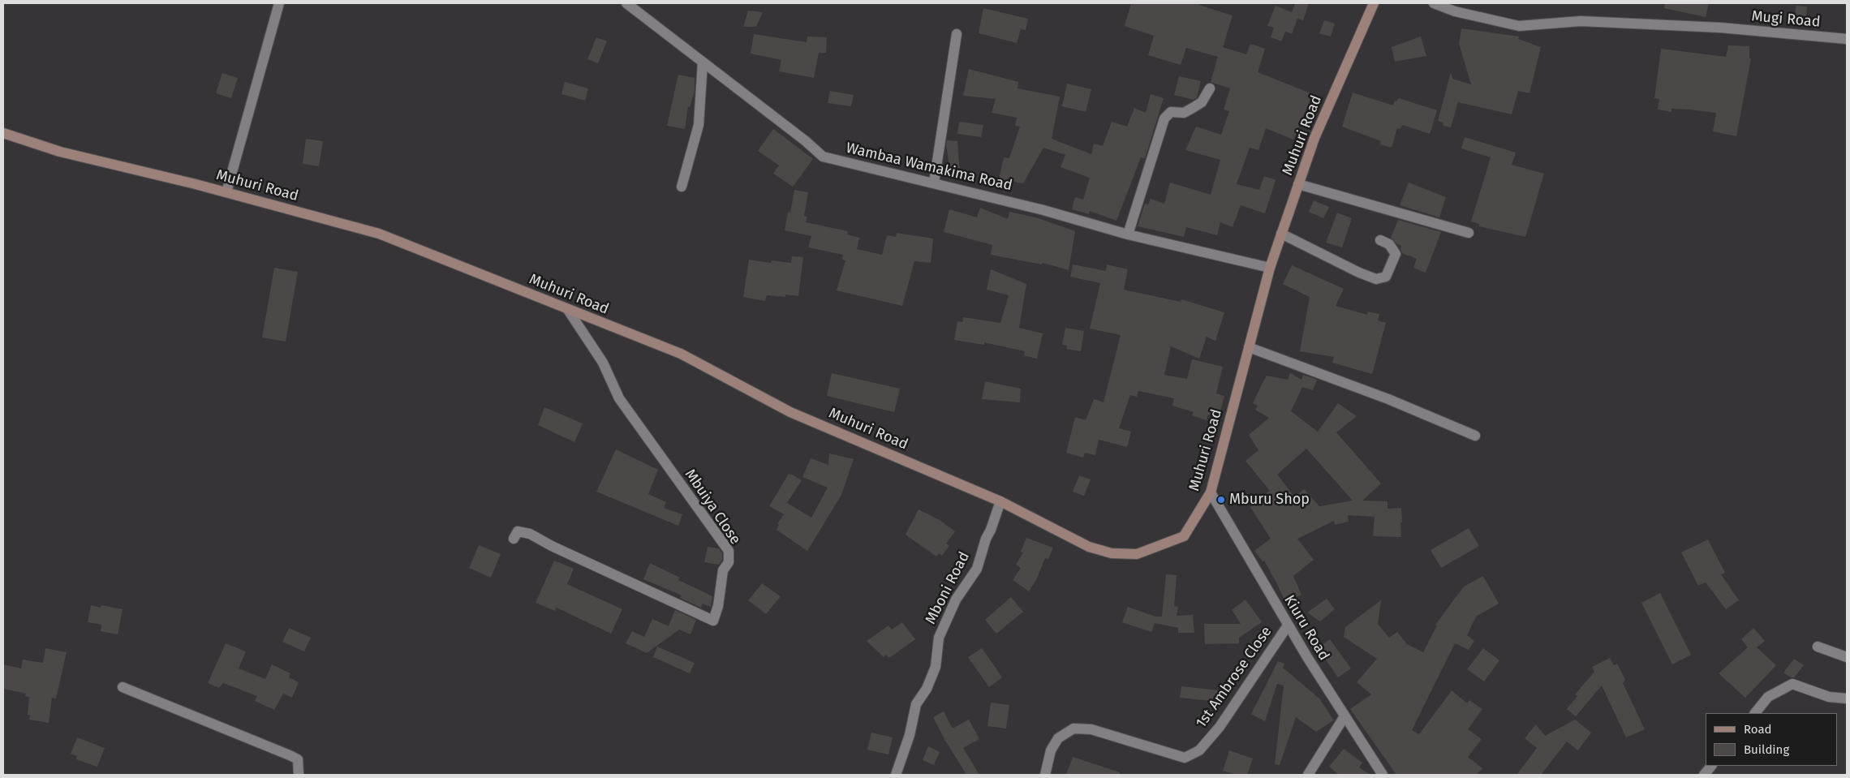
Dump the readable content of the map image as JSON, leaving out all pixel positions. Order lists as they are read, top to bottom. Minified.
{"streets":{"main road":["Muhuri Road"],"street":["Mugi Road","Wambaa Wamakima Road","Mbuiya Close","Mboni Road","Kiuru Road","1st Ambrose Close"]},"crossings":[["Muhuri Road","Wambaa Wamakima Road"],["Muhuri Road","Mbuiya Close"],["Muhuri Road","Mboni Road"],["Muhuri Road","Kiuru Road"],["Kiuru Road","1st Ambrose Close"]],"places":["Mburu Shop"],"legend":["Road","Building"]}
